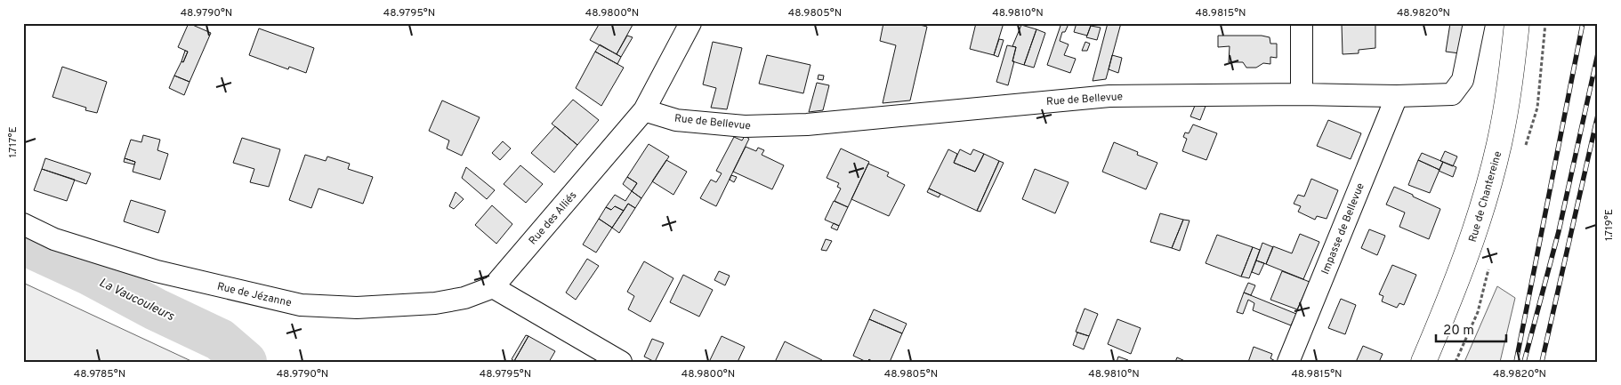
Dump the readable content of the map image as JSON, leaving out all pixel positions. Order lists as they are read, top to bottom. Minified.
{"streets":{"main road":["Rue de Chantereine"],"street":["Rue de Bellevue","Rue des Alliés","Impasse de Bellevue","Rue de Jézanne"]},"crossings":[["Rue de Bellevue","Rue des Alliés"],["Rue de Bellevue","Impasse de Bellevue"],["Rue des Alliés","Rue de Jézanne"]],"water":["La Vaucouleurs"],"scale_bar":"20 m","coordinates":["48.9790°N","48.9795°N","48.9800°N","48.9805°N","48.9810°N","48.9815°N","48.9820°N","1.717°E","1.719°E","48.9785°N"]}
